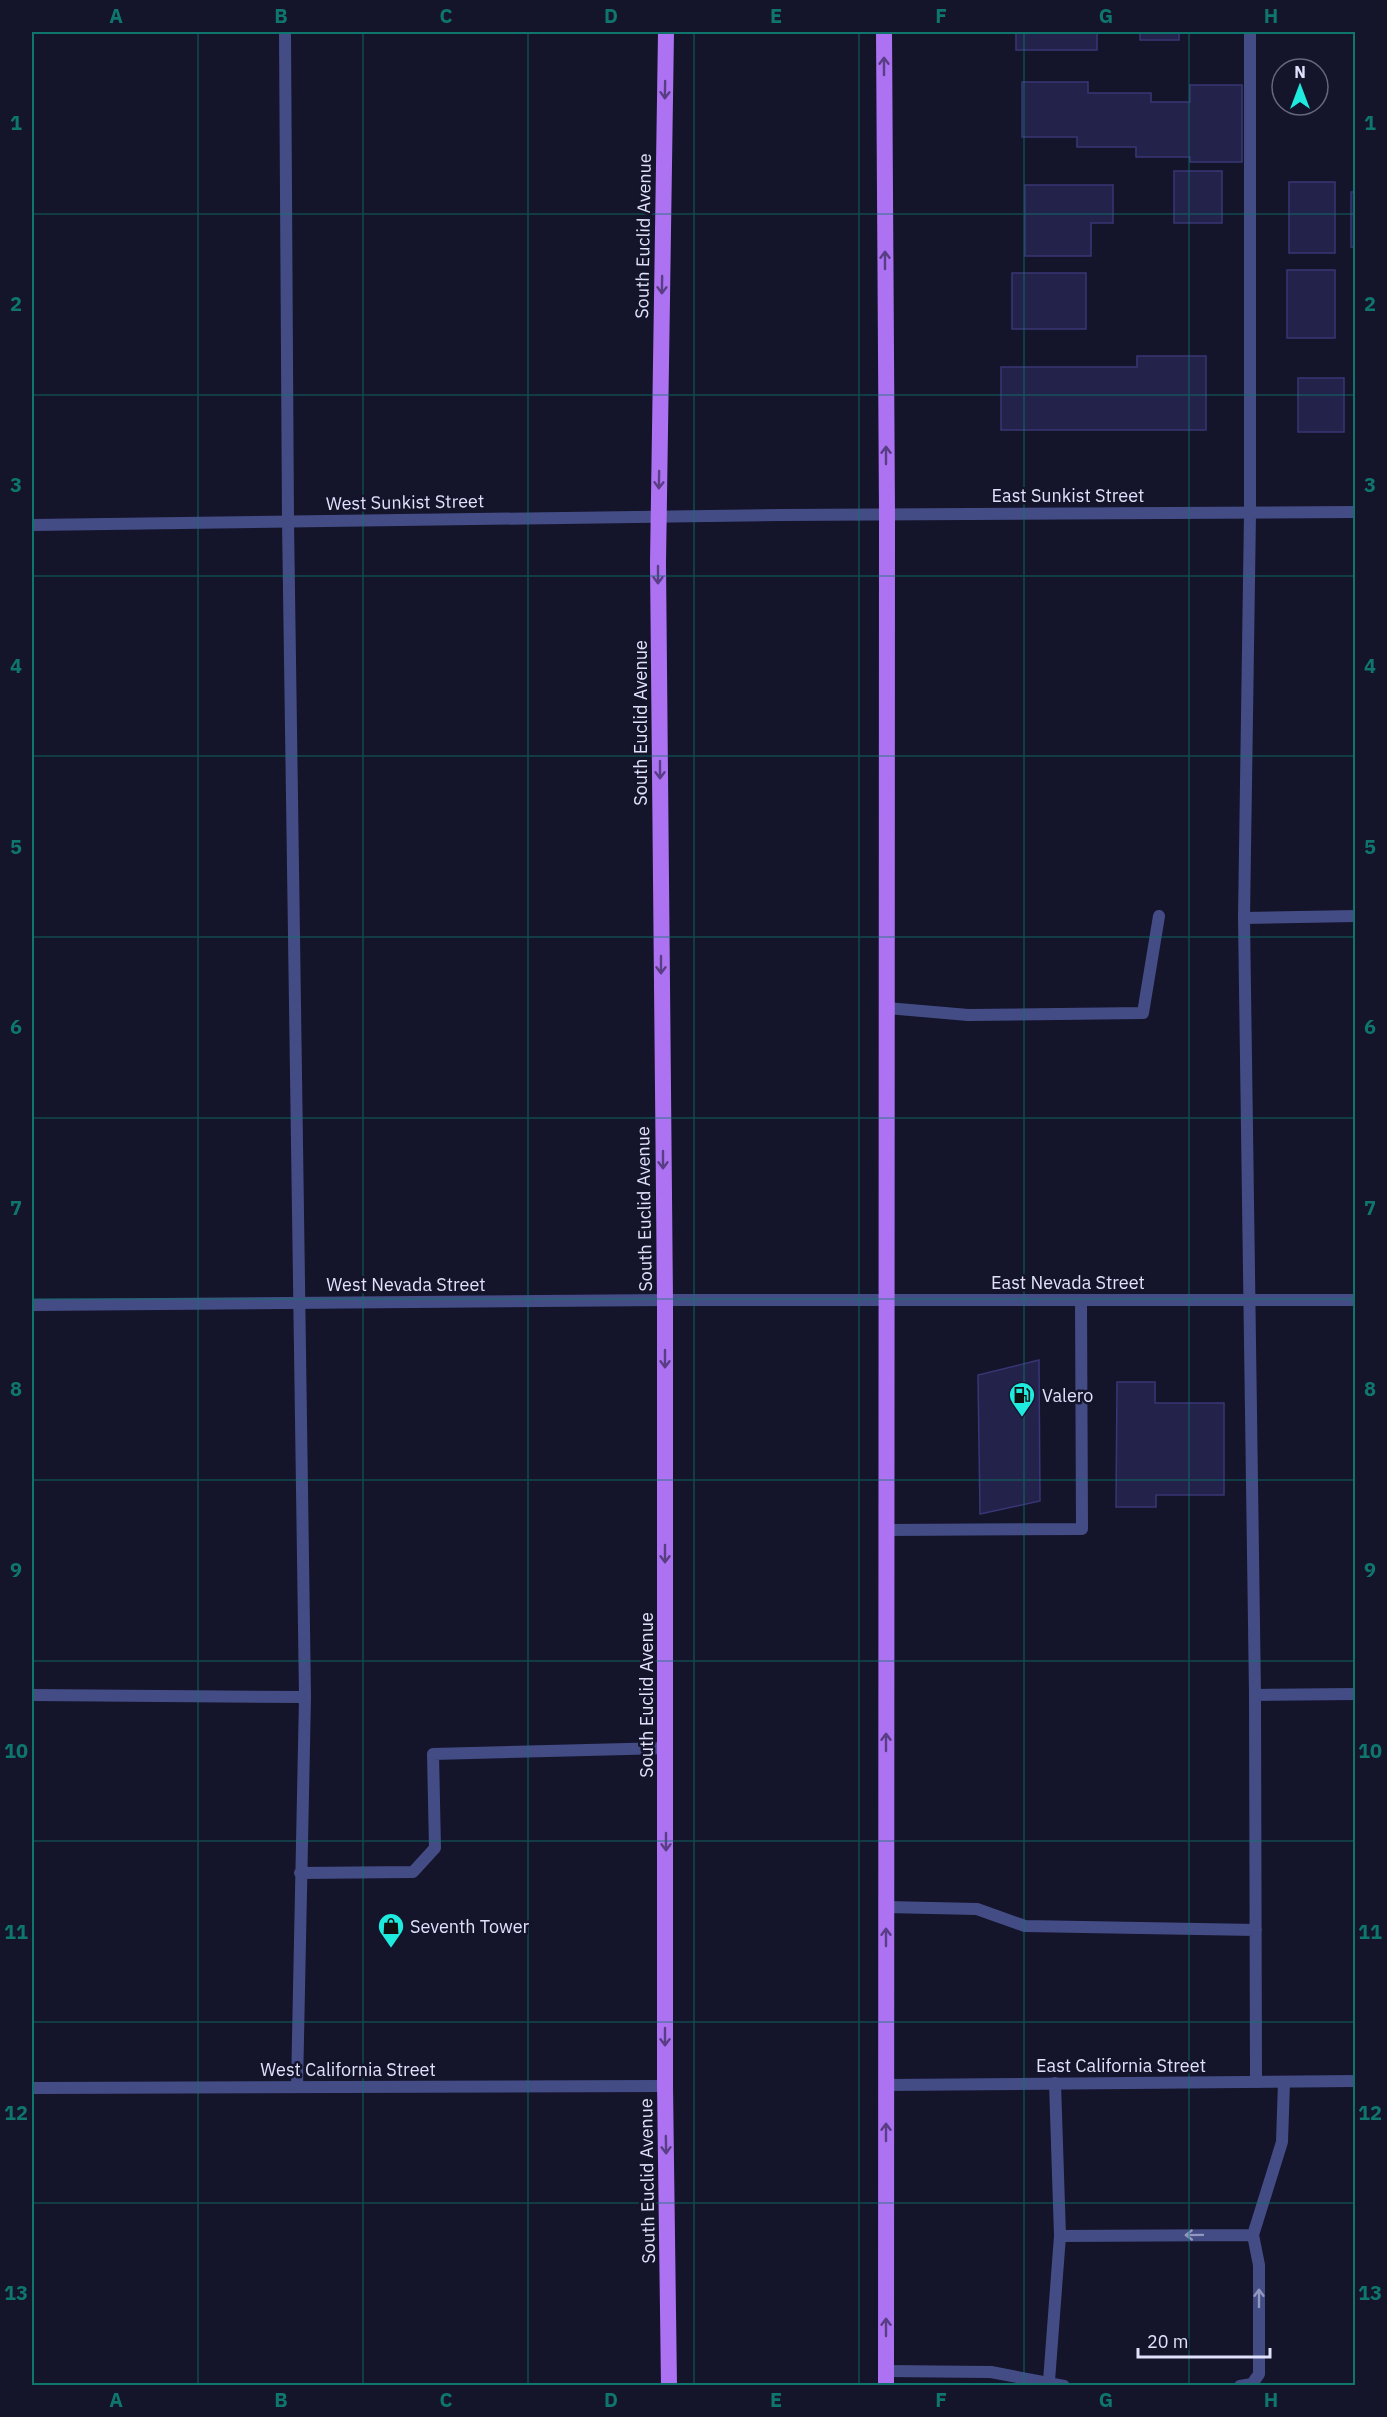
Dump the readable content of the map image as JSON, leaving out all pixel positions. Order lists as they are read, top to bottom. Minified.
{"streets":{"main road":["South Euclid Avenue"],"street":["East Sunkist Street","West Sunkist Street","East Nevada Street","West Nevada Street","East California Street","West California Street"]},"crossings":[["South Euclid Avenue","West Sunkist Street"],["South Euclid Avenue","West Nevada Street"],["South Euclid Avenue","West California Street"],["East Sunkist Street","West Sunkist Street"],["East Nevada Street","West Nevada Street"]],"one_way":["South Euclid Avenue"],"places":{"fuel station":["Valero"],"shop":["Seventh Tower"]},"scale_bar":"20 m","north":"top","grid":{"columns":["A","B","C","D","E","F","G","H"],"rows":["1","2","3","4","5","6","7","8","9","10","11","12","13"]}}
